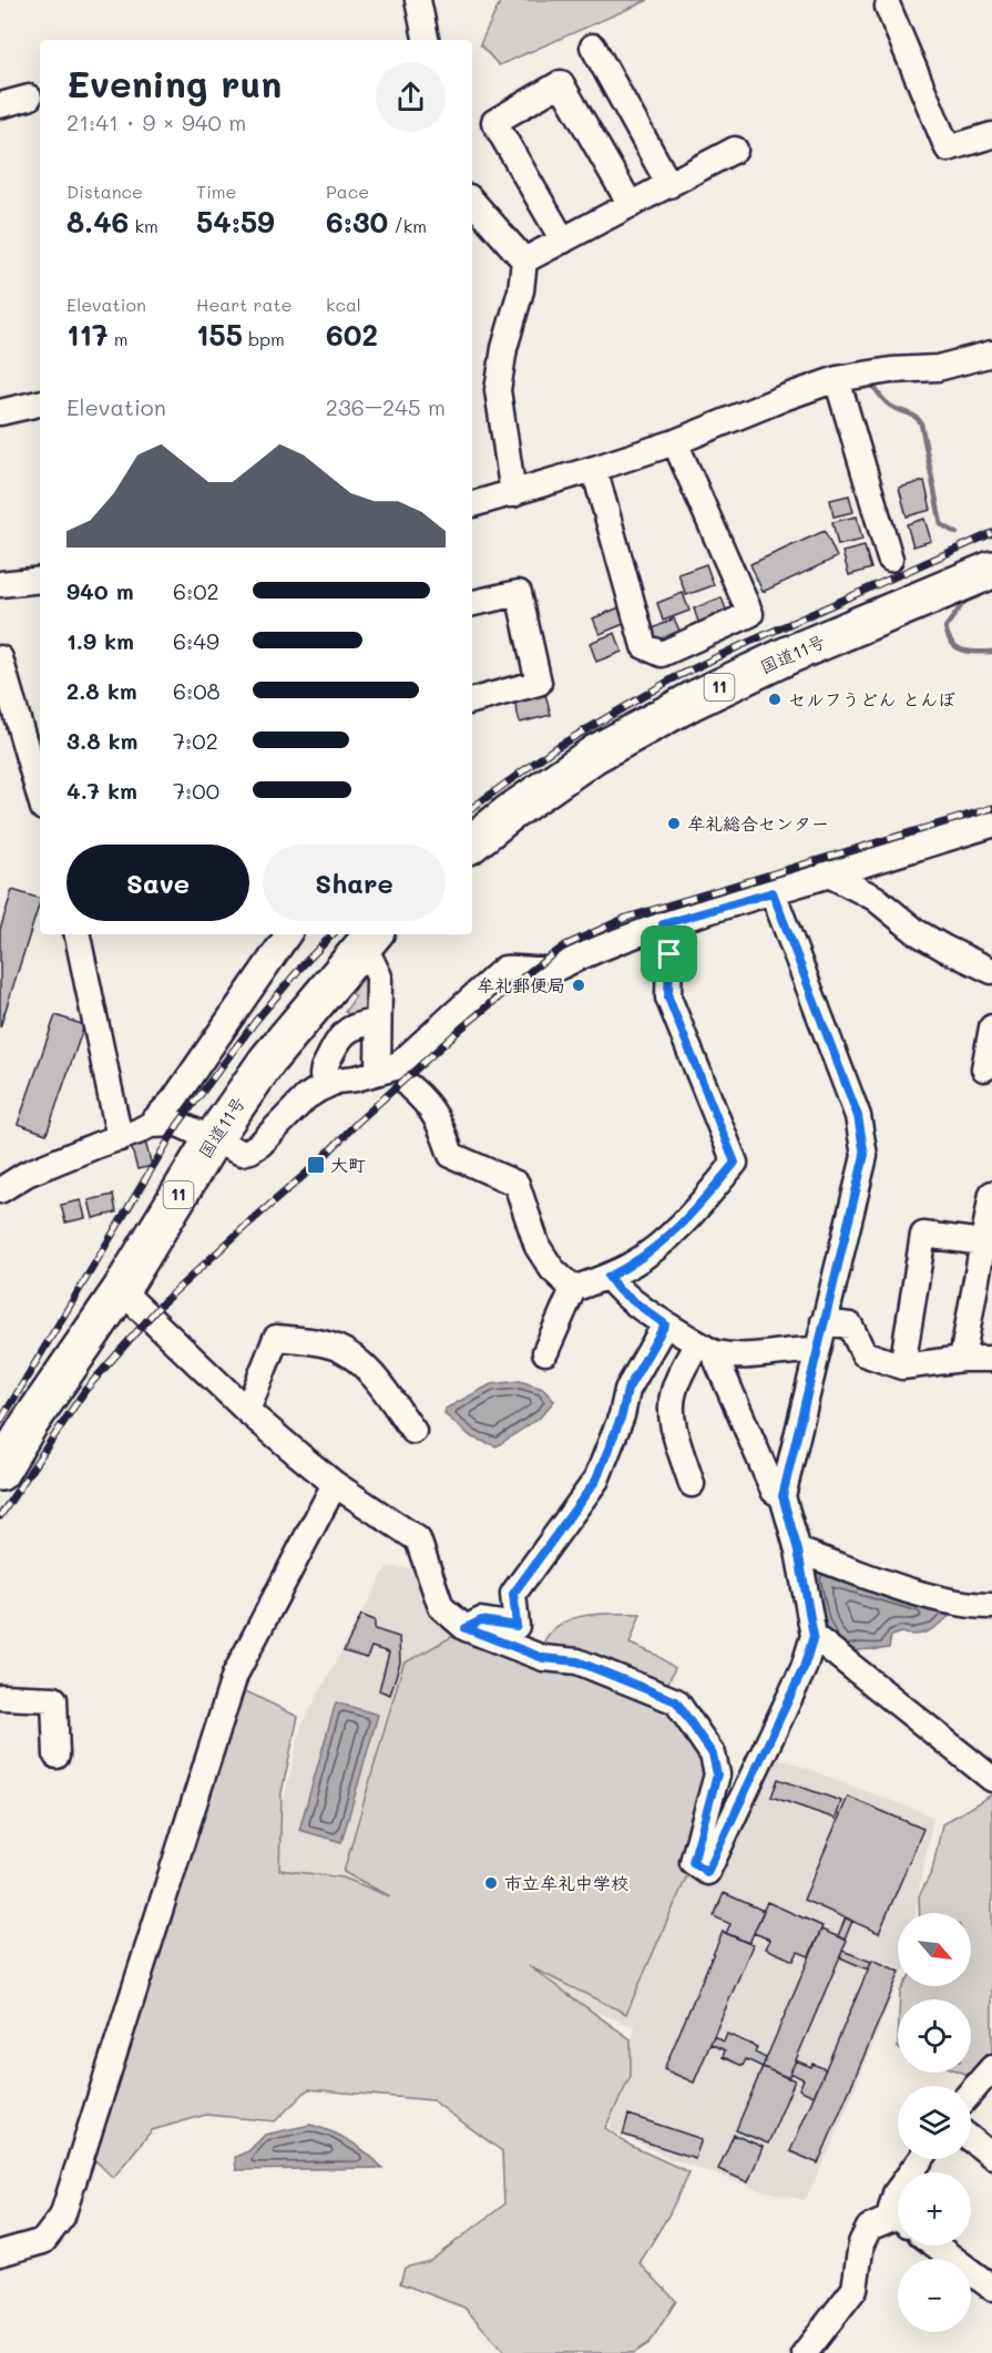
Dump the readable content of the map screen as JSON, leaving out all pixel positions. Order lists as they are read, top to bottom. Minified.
{"streets":{"highway":["国道11号","11"]},"places":{"other":["セルフうどん とんぼ","牟礼総合センター","牟礼郵便局","市立牟礼中学校"],"transit":["大町"]},"north":"bottom right","page":{"heading":["Evening run","21:41 · 9 × 940 m"],"stats":[["Distance","8.46 km"],["Time","54:59"],["Pace","6:30 /km"],["Elevation","117 m"],["Heart rate","155 bpm"],["kcal","602"]],"chart":["Elevation","236–245 m"],"list":[{"name":"940 m","note":"6:02"},{"name":"1.9 km","note":"6:49"},{"name":"2.8 km","note":"6:08"},{"name":"3.8 km","note":"7:02"},{"name":"4.7 km","note":"7:00"}],"buttons":["Save","Share"],"map_buttons":["+","−"]}}
